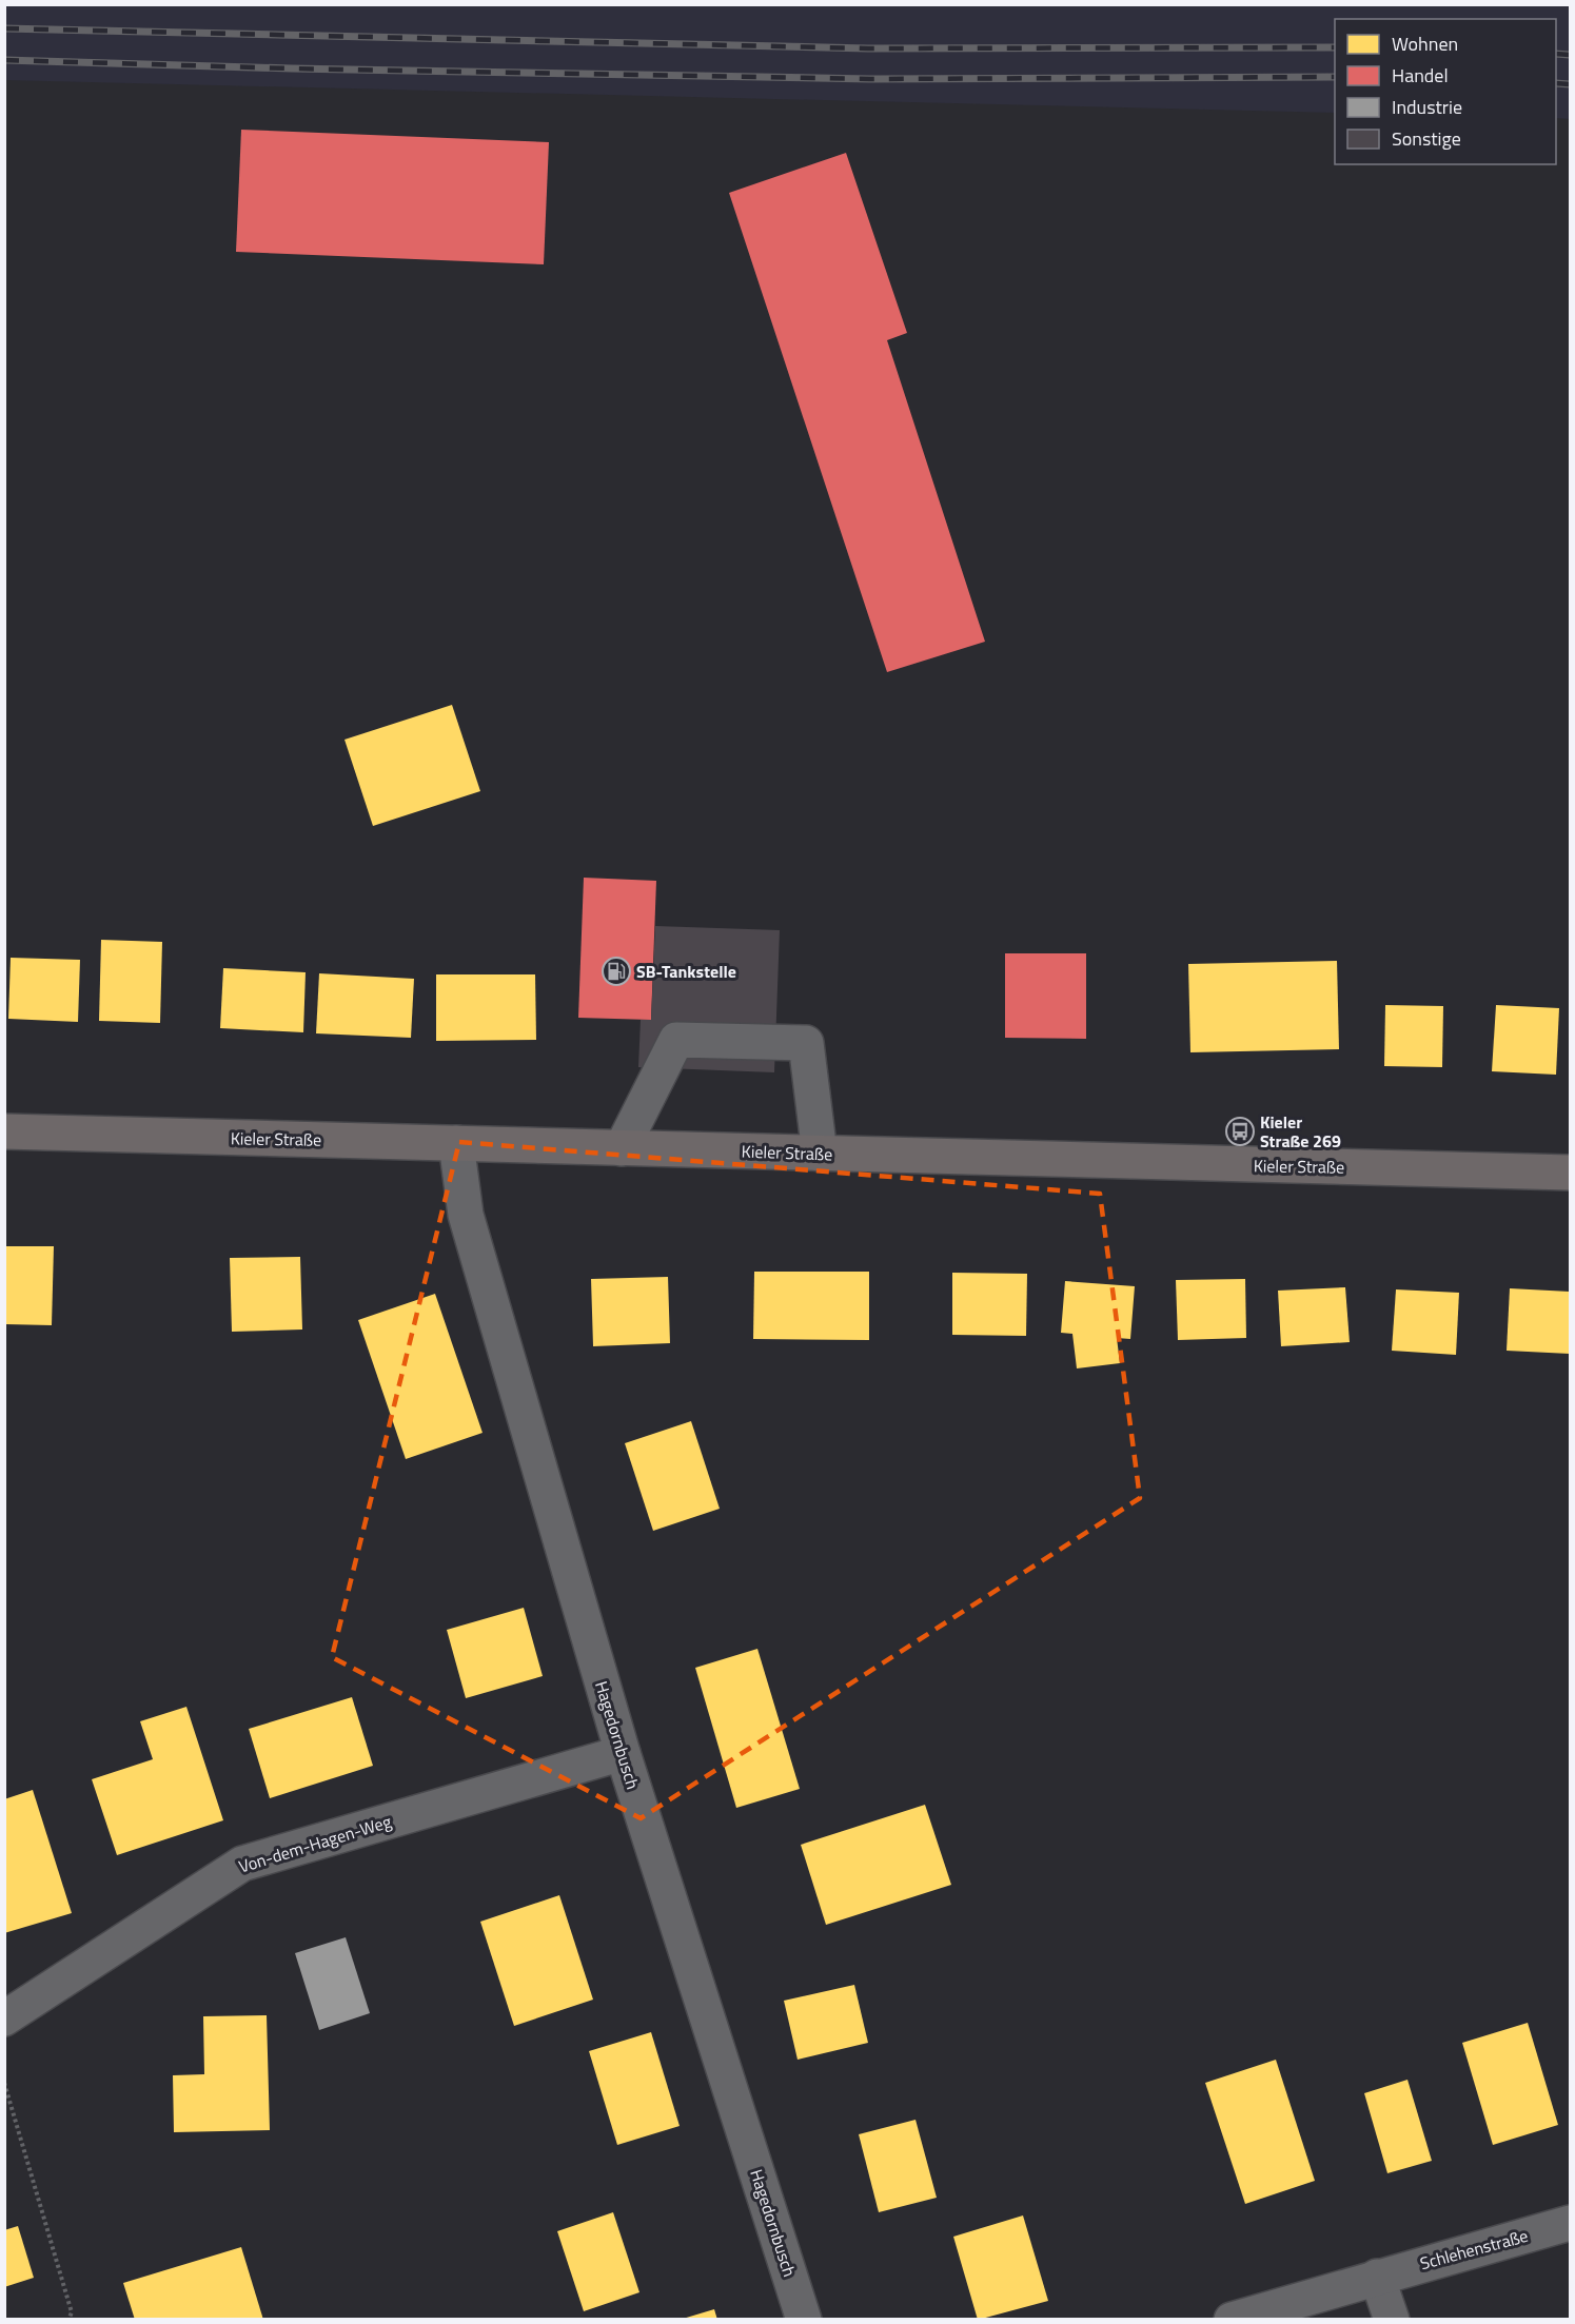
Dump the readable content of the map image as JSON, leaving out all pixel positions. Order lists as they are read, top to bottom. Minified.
{"streets":{"main road":["Kieler Straße"],"street":["Hagedornbusch","Von-dem-Hagen-Weg","Schlehenstraße"]},"crossings":[["Kieler Straße","Hagedornbusch"],["Hagedornbusch","Von-dem-Hagen-Weg"]],"places":{"fuel station":["SB-Tankstelle"],"bus stop":["Kieler Straße 269"]},"legend":["Wohnen","Handel","Industrie","Sonstige"]}
